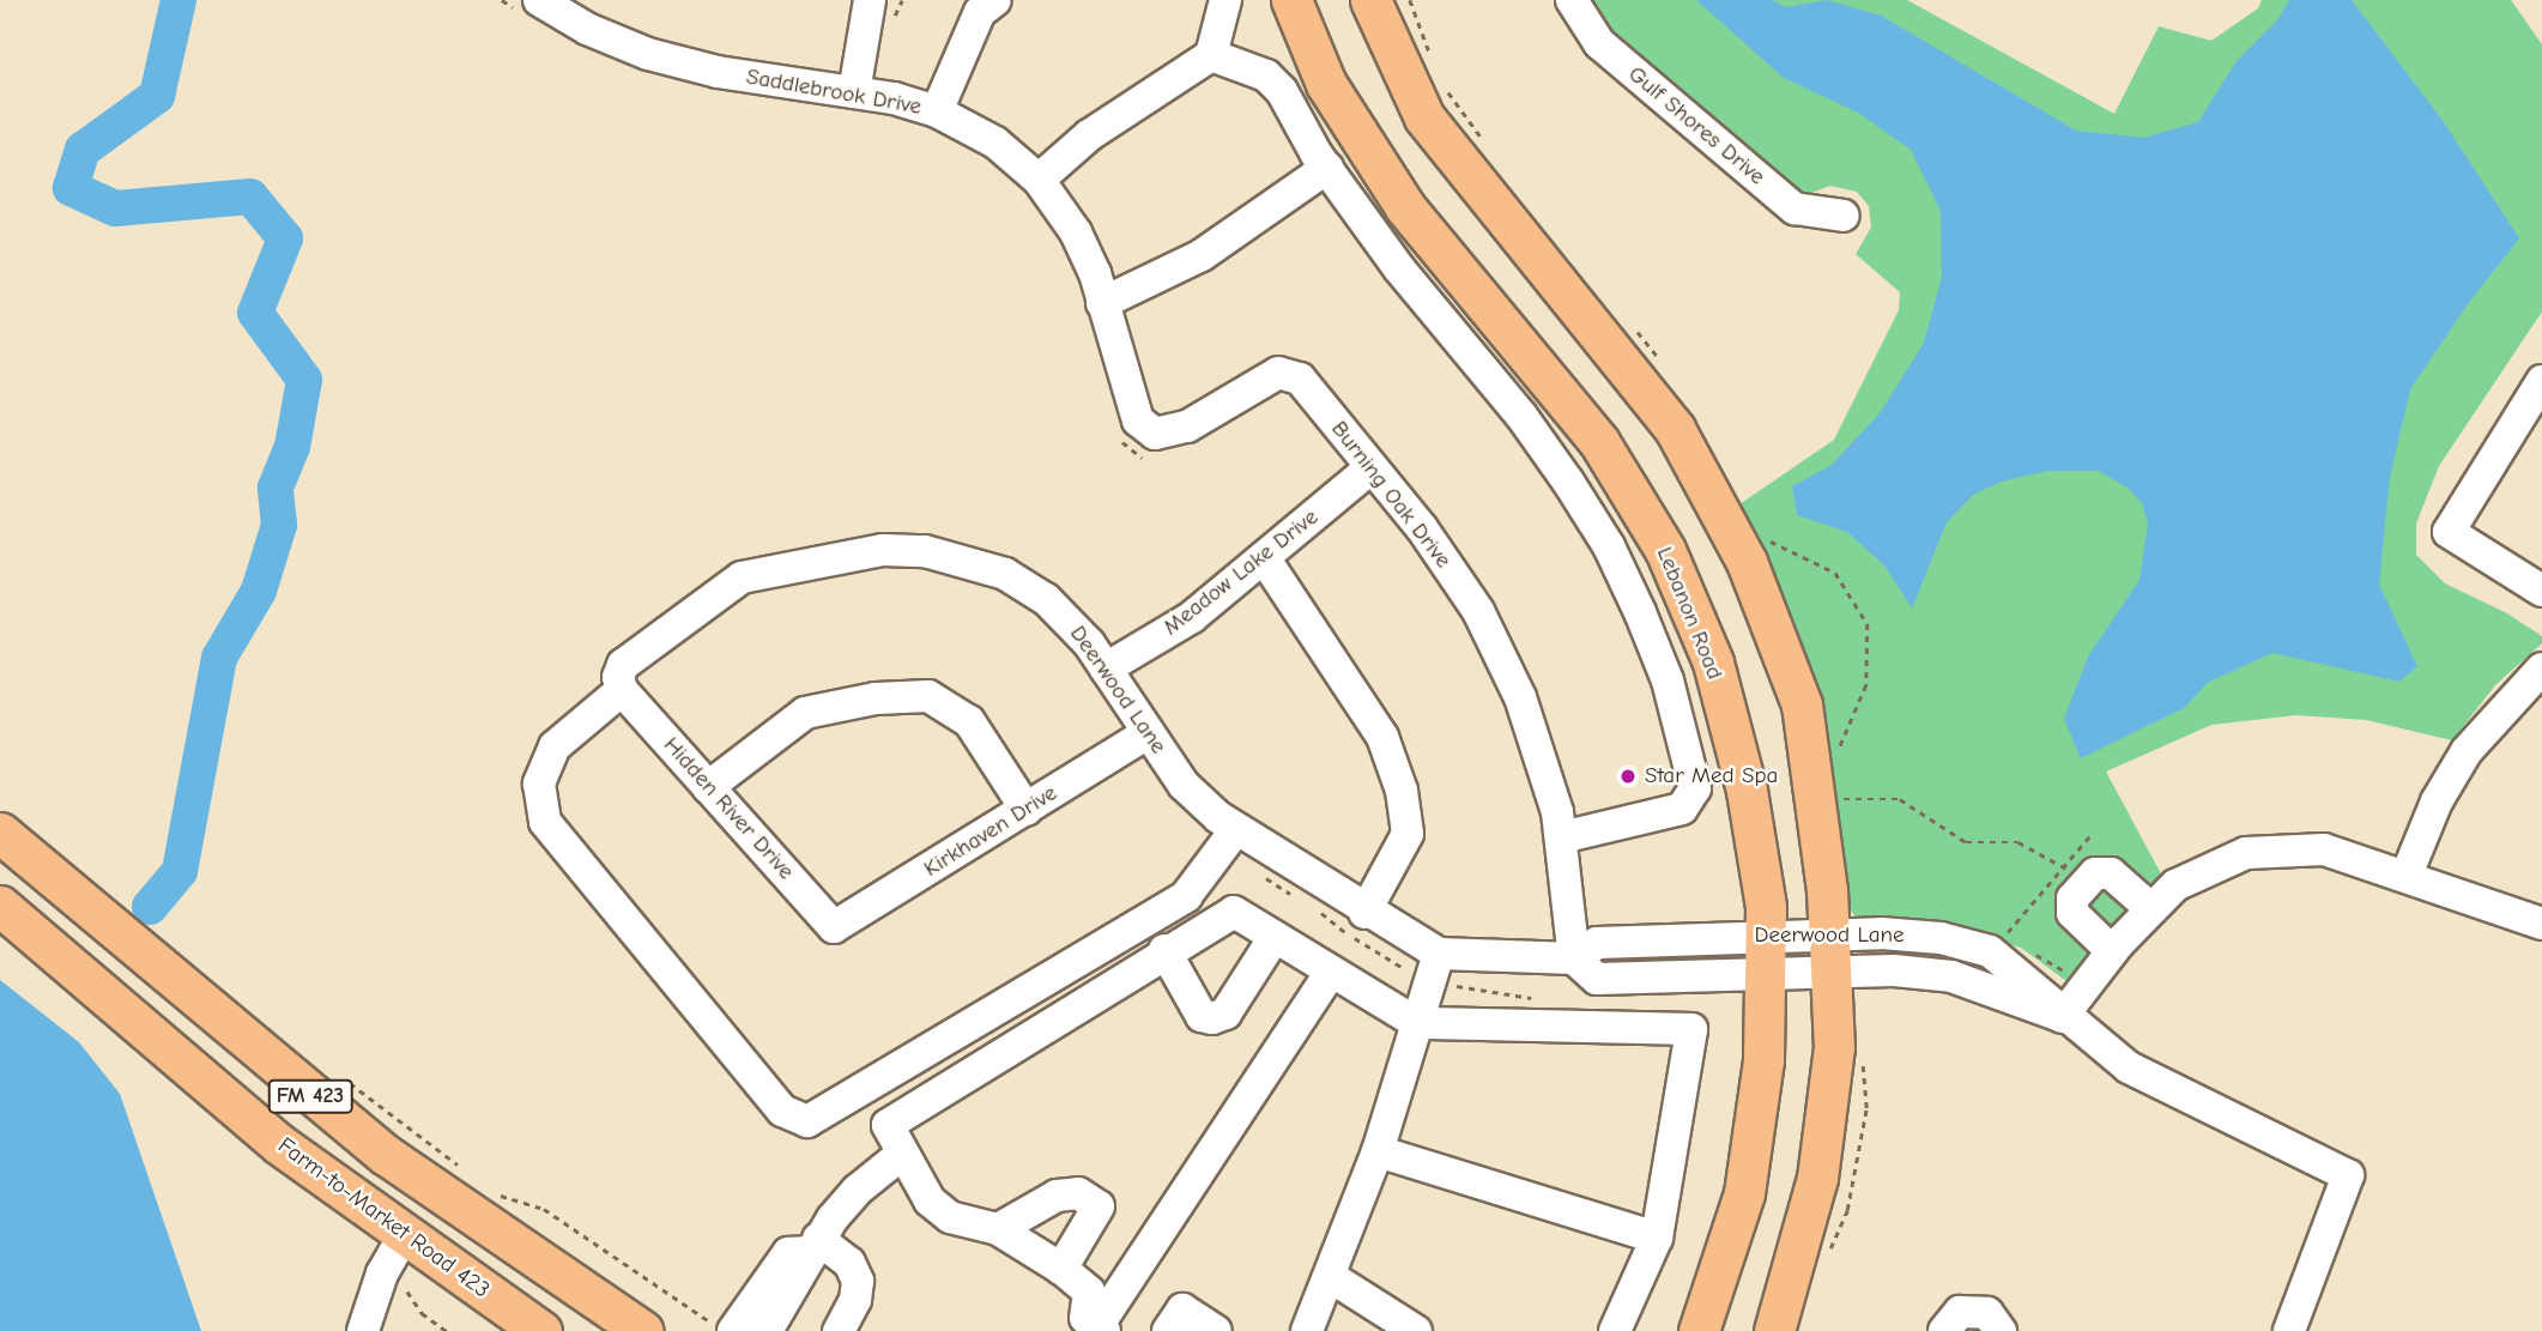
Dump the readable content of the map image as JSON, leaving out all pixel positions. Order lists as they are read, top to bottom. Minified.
{"streets":{"main road":["Lebanon Road","FM 423","Farm-to-Market Road 423"],"street":["Saddlebrook Drive","Gulf Shores Drive","Burning Oak Drive","Meadow Lake Drive","Deerwood Lane","Hidden River Drive","Kirkhaven Drive"]},"crossings":[["Saddlebrook Drive","Burning Oak Drive"],["Burning Oak Drive","Meadow Lake Drive"],["Burning Oak Drive","Deerwood Lane"],["Meadow Lake Drive","Deerwood Lane"],["Lebanon Road","Deerwood Lane"],["Deerwood Lane","Hidden River Drive"],["Deerwood Lane","Kirkhaven Drive"],["Hidden River Drive","Kirkhaven Drive"]],"places":["Star Med Spa"]}
